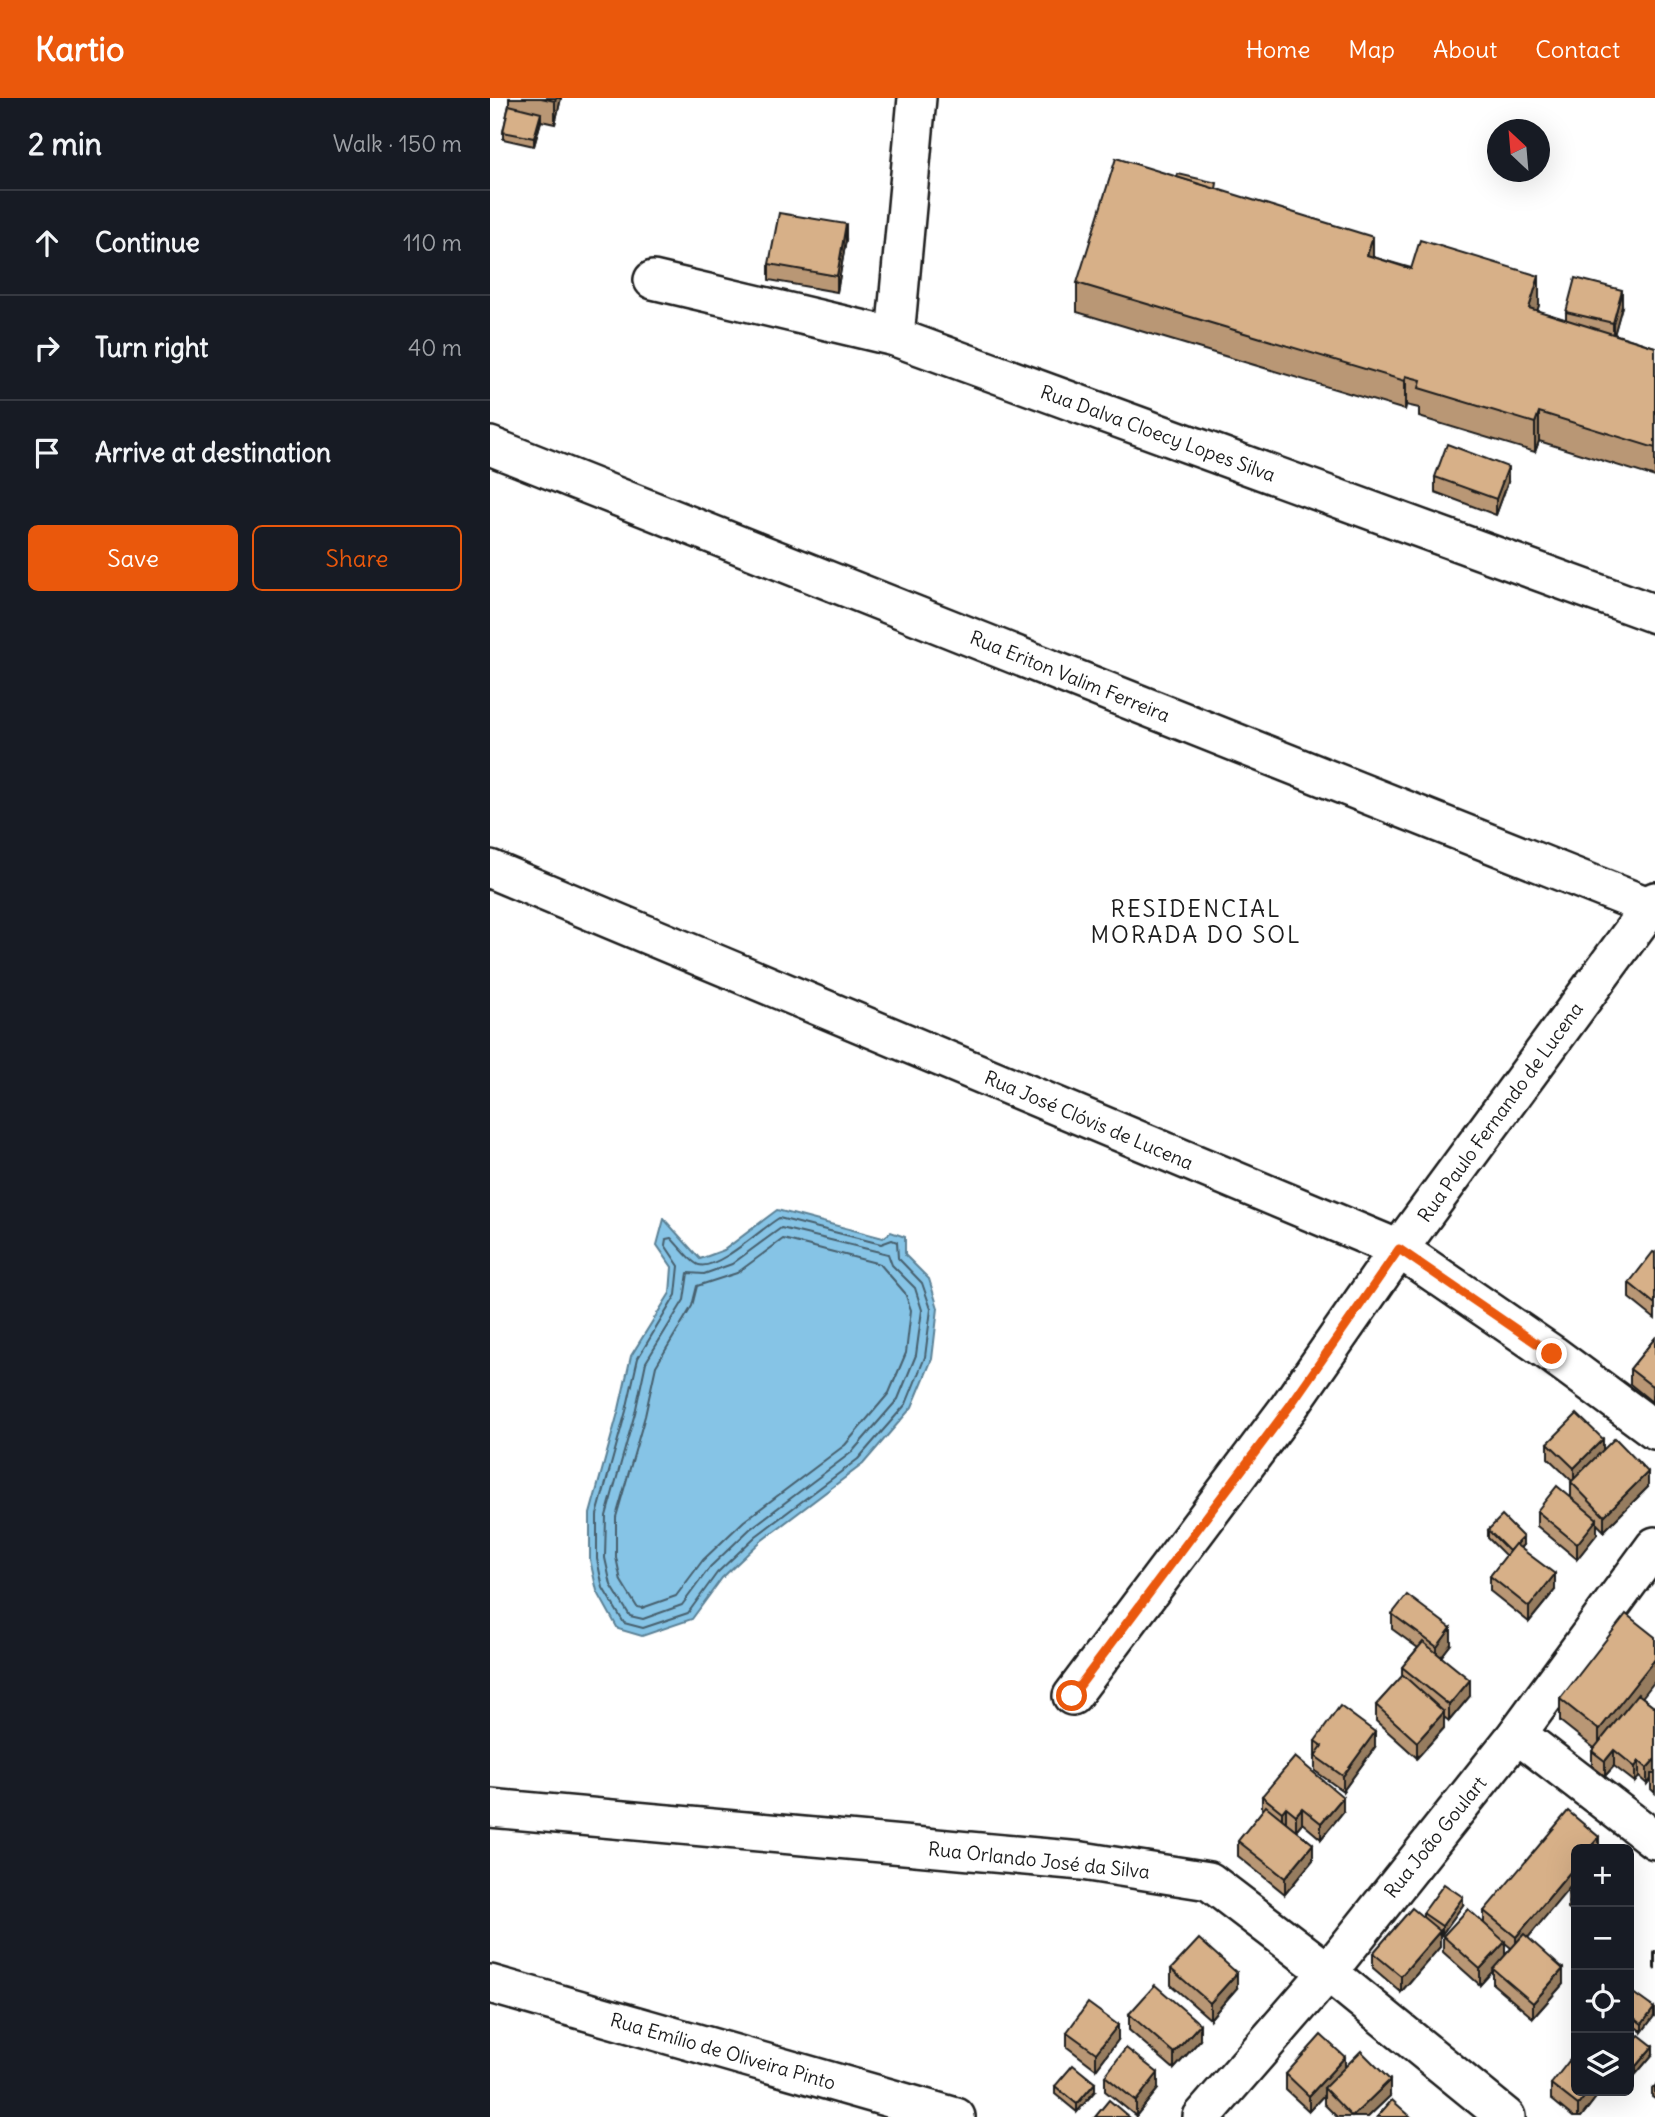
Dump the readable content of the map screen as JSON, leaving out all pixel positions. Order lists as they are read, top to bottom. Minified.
{"streets":{"street":["Rua Dalva Cloecy Lopes Silva","Rua Eriton Valim Ferreira","Rua Paulo Fernando de Lucena","Rua José Clóvis de Lucena","Rua João Goulart","Rua Orlando José da Silva","Rua Emílio de Oliveira Pinto"]},"crossings":[["Rua Eriton Valim Ferreira","Rua Paulo Fernando de Lucena"],["Rua Paulo Fernando de Lucena","Rua José Clóvis de Lucena"],["Rua João Goulart","Rua Orlando José da Silva"]],"districts":["RESIDENCIAL MORADA DO SOL"],"north":"top left","page":{"header":"Kartio","nav":["Home","Map","About","Contact"],"heading":["2 min","Walk · 150 m"],"list":[["Continue","110 m"],["Turn right","40 m"],"Arrive at destination"],"buttons":["Save","Share"],"map_buttons":["+","−"]}}
